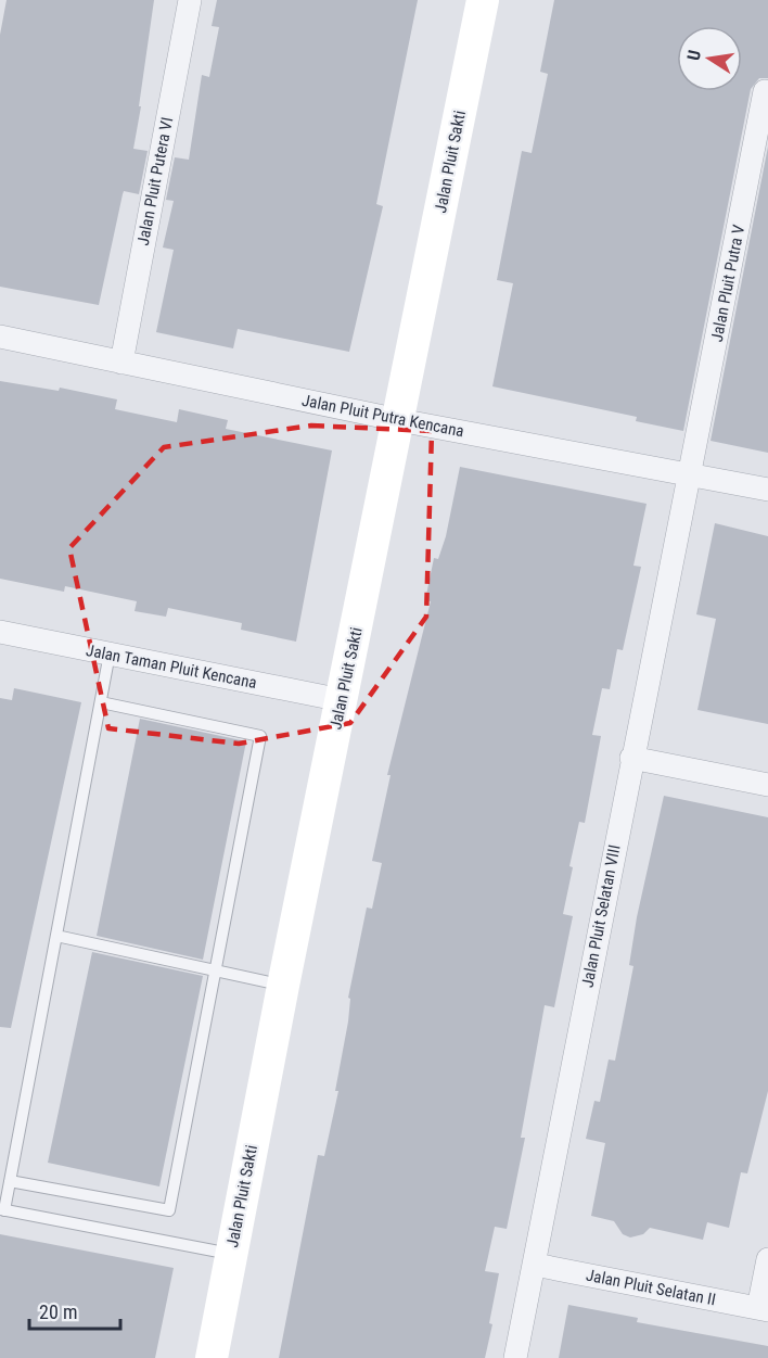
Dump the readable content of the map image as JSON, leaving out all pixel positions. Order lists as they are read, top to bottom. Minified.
{"streets":{"street":["Jalan Pluit Sakti","Jalan Pluit Putera VI","Jalan Pluit Putra V","Jalan Pluit Putra Kencana","Jalan Taman Pluit Kencana","Jalan Pluit Selatan VIII","Jalan Pluit Selatan II"]},"crossings":[["Jalan Pluit Sakti","Jalan Pluit Putra Kencana"],["Jalan Pluit Sakti","Jalan Taman Pluit Kencana"],["Jalan Pluit Putera VI","Jalan Pluit Putra Kencana"],["Jalan Pluit Putra V","Jalan Pluit Putra Kencana"],["Jalan Pluit Putra V","Jalan Pluit Selatan VIII"],["Jalan Pluit Putra Kencana","Jalan Pluit Selatan VIII"],["Jalan Pluit Selatan VIII","Jalan Pluit Selatan II"]],"scale_bar":"20 m","north":"left"}
